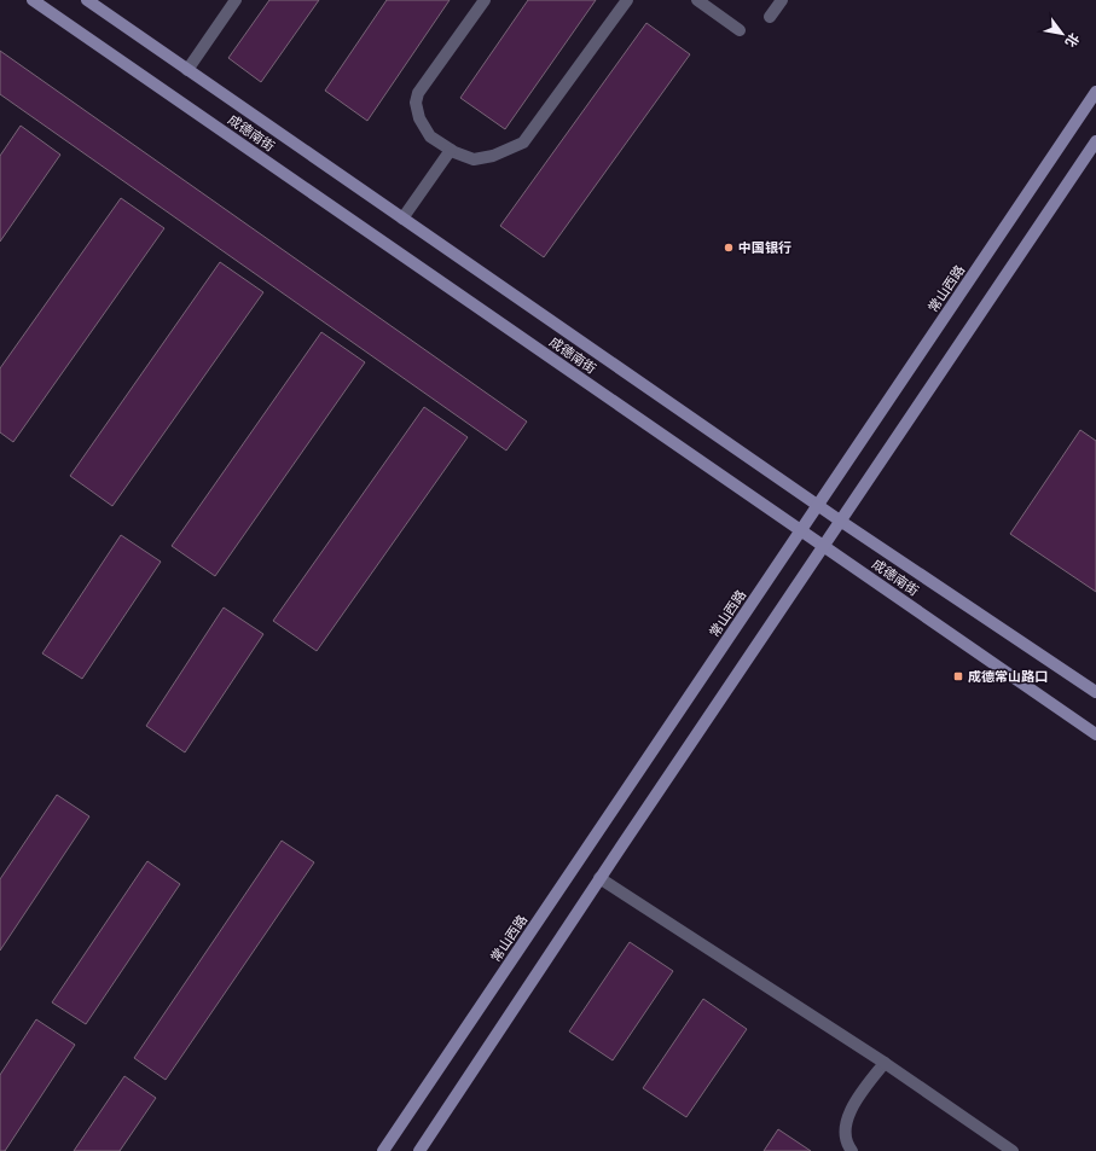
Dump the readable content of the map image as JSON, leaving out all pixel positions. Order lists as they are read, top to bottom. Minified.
{"streets":{"main road":["成德南街","常山西路"]},"crossings":[["成德南街","常山西路"]],"places":{"other":["中国银行"],"transit":["成德常山路口"]},"north":"bottom right"}
